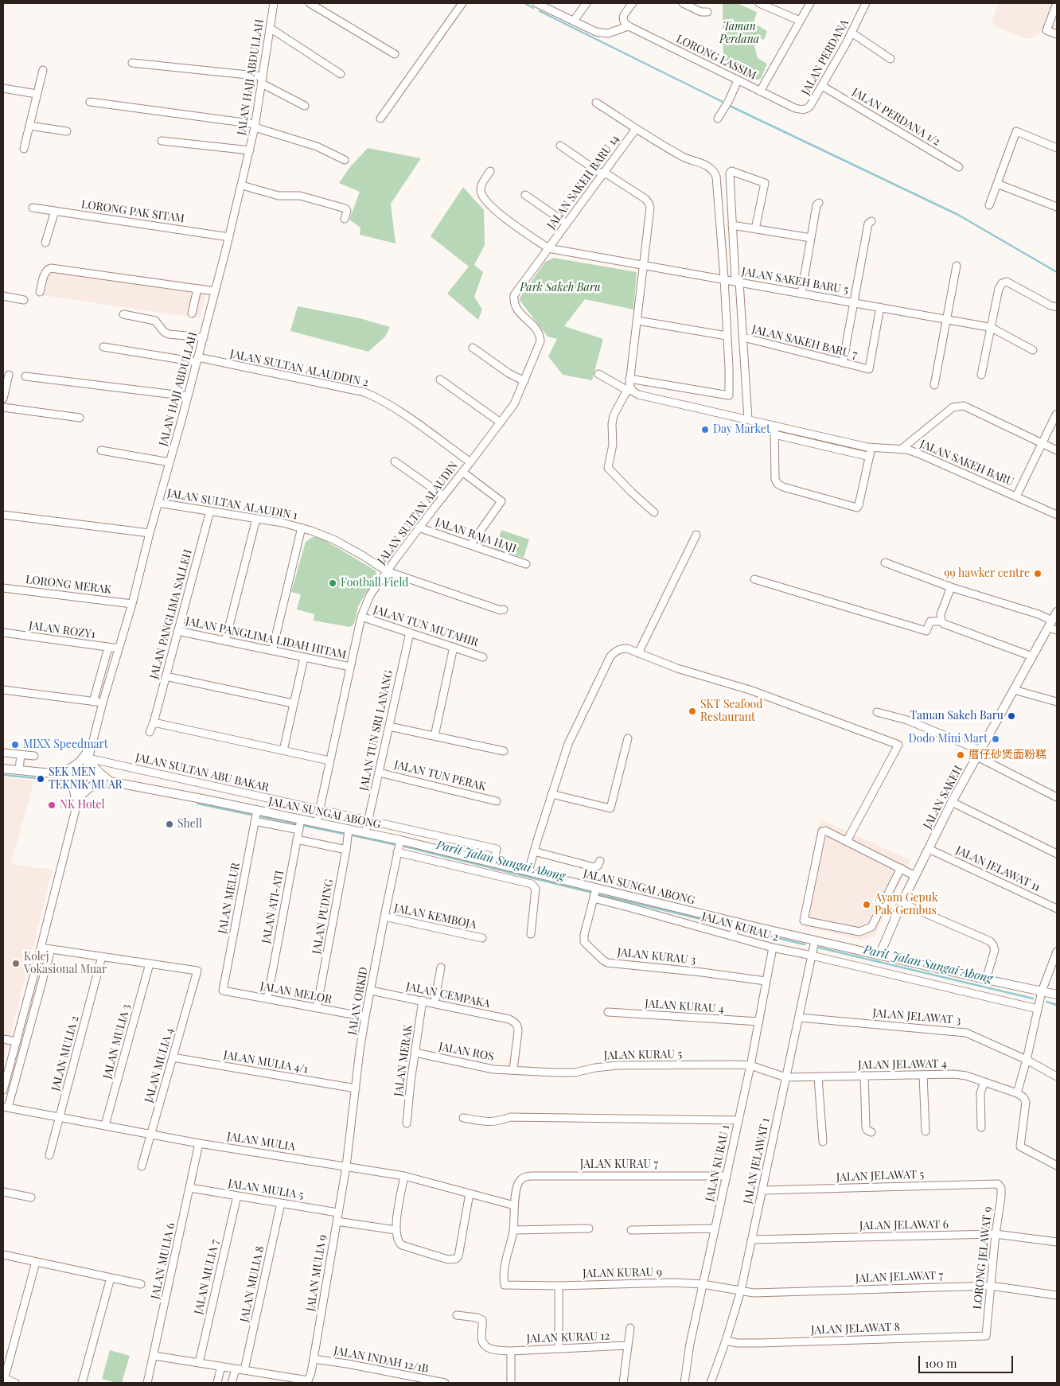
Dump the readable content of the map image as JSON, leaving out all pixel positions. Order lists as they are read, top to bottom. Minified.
{"streets":{"street":["LORONG LASSIM","JALAN PERDANA","JALAN HAJI ABDULLAH","JALAN PERDANA 1/2","JALAN SAKEH BARU 14","LORONG PAK SITAM","JALAN SAKEH BARU 5","JALAN SAKEH BARU 7","JALAN SULTAN ALAUDDIN 2","JALAN SAKEH BARU","JALAN SULTAN ALAUDIN 1","JALAN SULTAN ALAUDIN","JALAN RAJA HAJI","LORONG MERAK","JALAN PANGLIMA SALLEH","JALAN TUN MUTAHIR","JALAN ROZY1","JALAN PANGLIMA LIDAH HITAM","JALAN TUN SRI LANANG","JALAN SULTAN ABU BAKAR","JALAN TUN PERAK","JALAN SAKEH","JALAN SUNGAI ABONG","JALAN JELAWAT 11","JALAN MELUR","JALAN ATI-ATI","JALAN PUDING","JALAN KEMBOJA","JALAN KURAU 2","JALAN KURAU 3","JALAN MELOR","JALAN CEMPAKA","JALAN ORKID","JALAN KURAU 4","JALAN JELAWAT 3","JALAN MULIA 3","JALAN ROS","JALAN MULIA 2","JALAN KURAU 5","JALAN MERAK","JALAN MULIA 4/1","JALAN JELAWAT 4","JALAN MULIA 4","JALAN MULIA","JALAN JELAWAT 1","JALAN KURAU 1","JALAN KURAU 7","JALAN JELAWAT 5","JALAN MULIA 5","JALAN JELAWAT 6","LORONG JELAWAT 9","JALAN MULIA 6","JALAN MULIA 9","JALAN KURAU 9","JALAN MULIA 7","JALAN JELAWAT 7","JALAN MULIA 8","JALAN JELAWAT 8","JALAN KURAU 12","JALAN INDAH 12/1B"]},"crossings":[["LORONG LASSIM","JALAN PERDANA"],["JALAN PERDANA","JALAN PERDANA 1/2"],["JALAN HAJI ABDULLAH","LORONG PAK SITAM"],["JALAN HAJI ABDULLAH","JALAN SULTAN ALAUDDIN 2"],["JALAN HAJI ABDULLAH","JALAN SULTAN ALAUDIN 1"],["JALAN HAJI ABDULLAH","LORONG MERAK"],["JALAN HAJI ABDULLAH","JALAN ROZY1"],["JALAN HAJI ABDULLAH","JALAN SULTAN ABU BAKAR"],["JALAN HAJI ABDULLAH","JALAN SUNGAI ABONG"],["JALAN SAKEH BARU 14","JALAN SAKEH BARU 5"],["JALAN SAKEH BARU 14","JALAN SULTAN ALAUDIN"],["JALAN SAKEH BARU 5","JALAN SAKEH BARU 7"],["JALAN SAKEH BARU 5","JALAN SULTAN ALAUDIN"],["JALAN SULTAN ALAUDDIN 2","JALAN SULTAN ALAUDIN"],["JALAN SULTAN ALAUDIN 1","JALAN SULTAN ALAUDIN"],["JALAN SULTAN ALAUDIN 1","JALAN PANGLIMA SALLEH"],["JALAN SULTAN ALAUDIN","JALAN RAJA HAJI"],["JALAN SULTAN ALAUDIN","JALAN TUN MUTAHIR"],["JALAN SULTAN ALAUDIN","JALAN PANGLIMA LIDAH HITAM"],["JALAN SULTAN ALAUDIN","JALAN SULTAN ABU BAKAR"],["JALAN SULTAN ALAUDIN","JALAN SUNGAI ABONG"],["JALAN PANGLIMA SALLEH","JALAN PANGLIMA LIDAH HITAM"],["JALAN TUN MUTAHIR","JALAN TUN SRI LANANG"],["JALAN TUN SRI LANANG","JALAN SULTAN ABU BAKAR"],["JALAN TUN SRI LANANG","JALAN TUN PERAK"],["JALAN TUN SRI LANANG","JALAN SUNGAI ABONG"],["JALAN SULTAN ABU BAKAR","JALAN SUNGAI ABONG"],["JALAN SAKEH","JALAN SUNGAI ABONG"],["JALAN SAKEH","JALAN JELAWAT 11"],["JALAN SUNGAI ABONG","JALAN MELUR"],["JALAN SUNGAI ABONG","JALAN ATI-ATI"],["JALAN SUNGAI ABONG","JALAN PUDING"],["JALAN SUNGAI ABONG","JALAN KURAU 2"],["JALAN SUNGAI ABONG","JALAN KURAU 3"],["JALAN SUNGAI ABONG","JALAN ORKID"],["JALAN SUNGAI ABONG","JALAN JELAWAT 1"],["JALAN MELUR","JALAN MELOR"],["JALAN ATI-ATI","JALAN MELOR"],["JALAN PUDING","JALAN MELOR"],["JALAN KEMBOJA","JALAN ORKID"],["JALAN KURAU 2","JALAN JELAWAT 1"],["JALAN KURAU 2","JALAN KURAU 1"],["JALAN KURAU 3","JALAN KURAU 1"],["JALAN MELOR","JALAN ORKID"],["JALAN CEMPAKA","JALAN ORKID"],["JALAN CEMPAKA","JALAN ROS"],["JALAN CEMPAKA","JALAN KURAU 5"],["JALAN CEMPAKA","JALAN MERAK"],["JALAN ORKID","JALAN MULIA 4/1"],["JALAN ORKID","JALAN MULIA"],["JALAN ORKID","JALAN MULIA 9"],["JALAN KURAU 4","JALAN KURAU 1"],["JALAN JELAWAT 3","JALAN JELAWAT 1"],["JALAN MULIA 3","JALAN MULIA 4"],["JALAN MULIA 3","JALAN MULIA"],["JALAN ROS","JALAN KURAU 5"],["JALAN ROS","JALAN MERAK"],["JALAN MULIA 2","JALAN MULIA"],["JALAN KURAU 5","JALAN JELAWAT 4"],["JALAN KURAU 5","JALAN JELAWAT 1"],["JALAN KURAU 5","JALAN KURAU 1"],["JALAN MULIA 4/1","JALAN MULIA 4"],["JALAN JELAWAT 4","JALAN JELAWAT 1"],["JALAN MULIA 4","JALAN MULIA"],["JALAN MULIA","JALAN KURAU 7"],["JALAN MULIA","JALAN MULIA 6"],["JALAN MULIA","JALAN MULIA 9"],["JALAN JELAWAT 1","JALAN JELAWAT 5"],["JALAN JELAWAT 1","JALAN JELAWAT 6"],["JALAN JELAWAT 1","JALAN KURAU 9"],["JALAN JELAWAT 1","JALAN JELAWAT 7"],["JALAN JELAWAT 1","JALAN JELAWAT 8"],["JALAN KURAU 1","JALAN KURAU 7"],["JALAN KURAU 1","JALAN KURAU 9"],["JALAN JELAWAT 5","LORONG JELAWAT 9"],["JALAN MULIA 5","JALAN MULIA 6"],["JALAN MULIA 5","JALAN MULIA 9"],["JALAN MULIA 5","JALAN MULIA 7"],["JALAN MULIA 5","JALAN MULIA 8"],["JALAN JELAWAT 6","LORONG JELAWAT 9"],["LORONG JELAWAT 9","JALAN JELAWAT 7"],["LORONG JELAWAT 9","JALAN JELAWAT 8"],["JALAN MULIA 9","JALAN INDAH 12/1B"],["JALAN KURAU 9","JALAN JELAWAT 7"]],"water":["Parit Jalan Sungai Abong"],"parks":["Taman Perdana","Park Sakeh Baru"],"places":["Day Market","99 hawker centre","Football Field","SKT Seafood Restaurant","Taman Sakeh Baru","Dodo Mini Mart","MIXX Speedmart","厝仔砂煲面粉糕","SEK MEN TEKNIK MUAR","NK Hotel","Shell","Ayam Gepuk Pak Gembus","Kolej Vokasional Muar"],"scale_bar":"100 m"}
